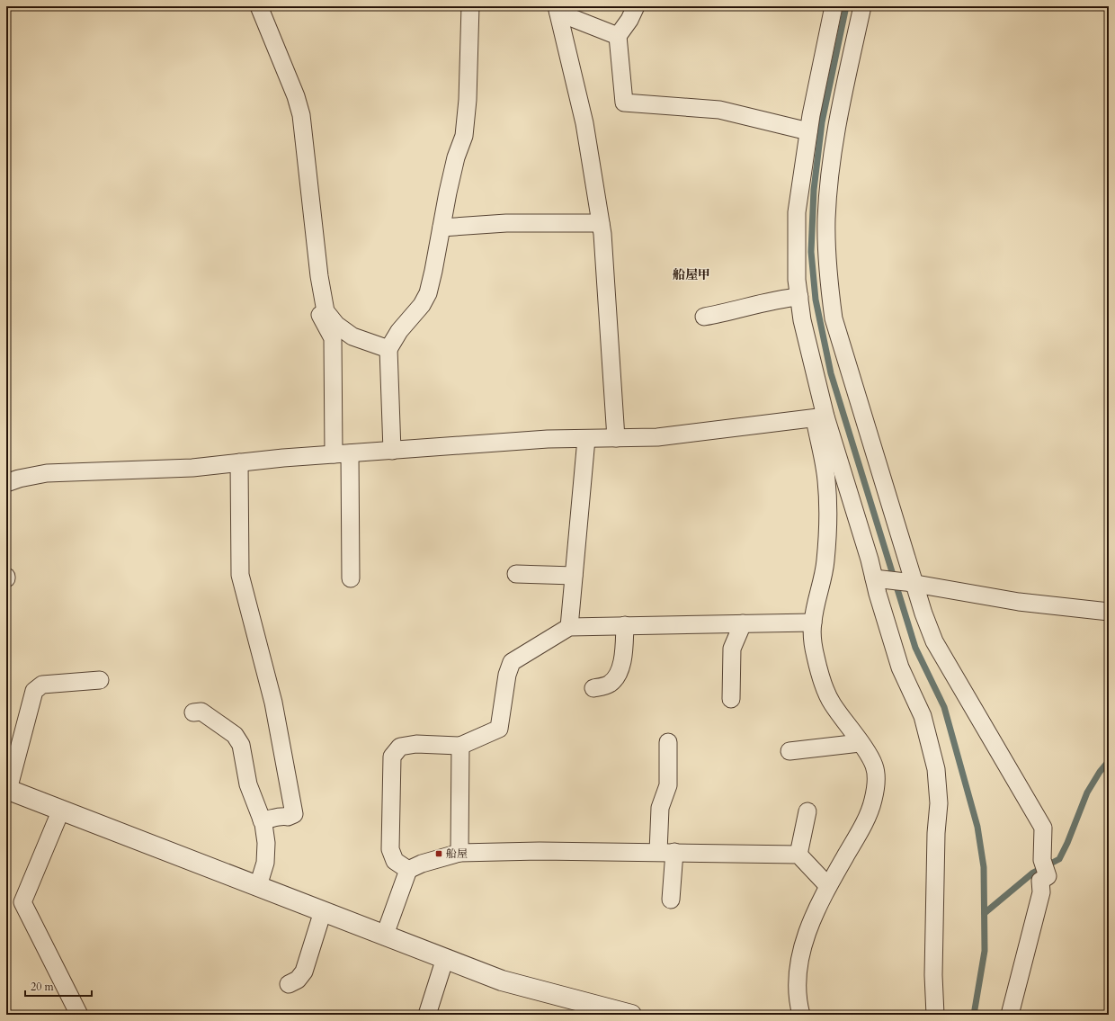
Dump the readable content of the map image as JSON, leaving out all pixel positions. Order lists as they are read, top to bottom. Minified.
{"districts":["船屋甲"],"places":{"transit":["船屋"]},"scale_bar":"20 m"}
